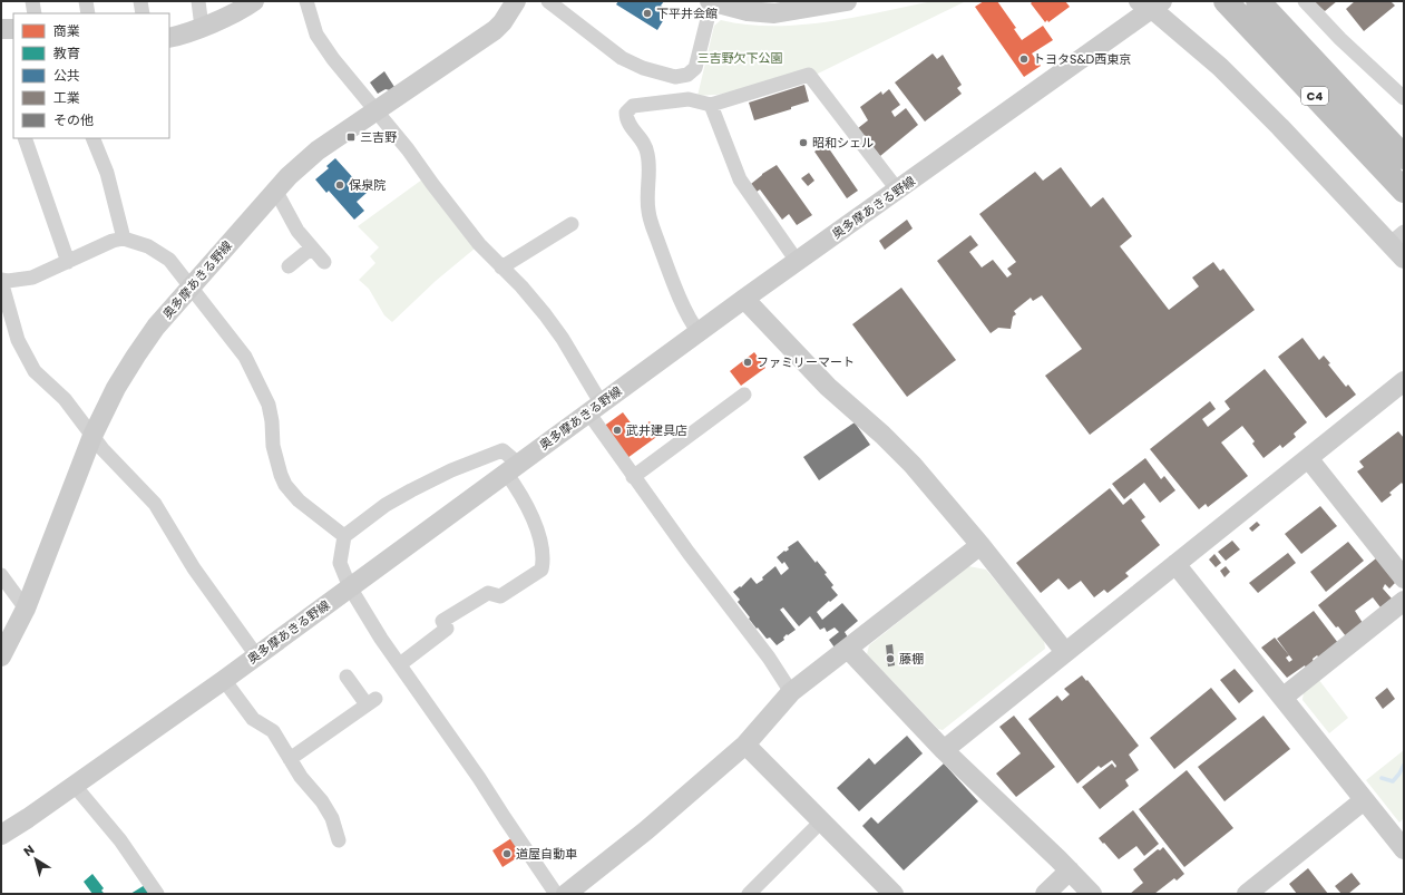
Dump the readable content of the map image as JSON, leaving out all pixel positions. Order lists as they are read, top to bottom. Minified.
{"streets":{"highway":["C4"],"street":["奥多摩あきる野線"]},"parks":["三吉野欠下公園"],"places":{"other":["下平井会館","トヨタS&D西東京","昭和シェル","保泉院","ファミリーマート","武井建具店","藤棚","道屋自動車"],"transit":["三吉野"]},"legend":["商業","教育","公共","工業","その他"],"north":"top left"}
